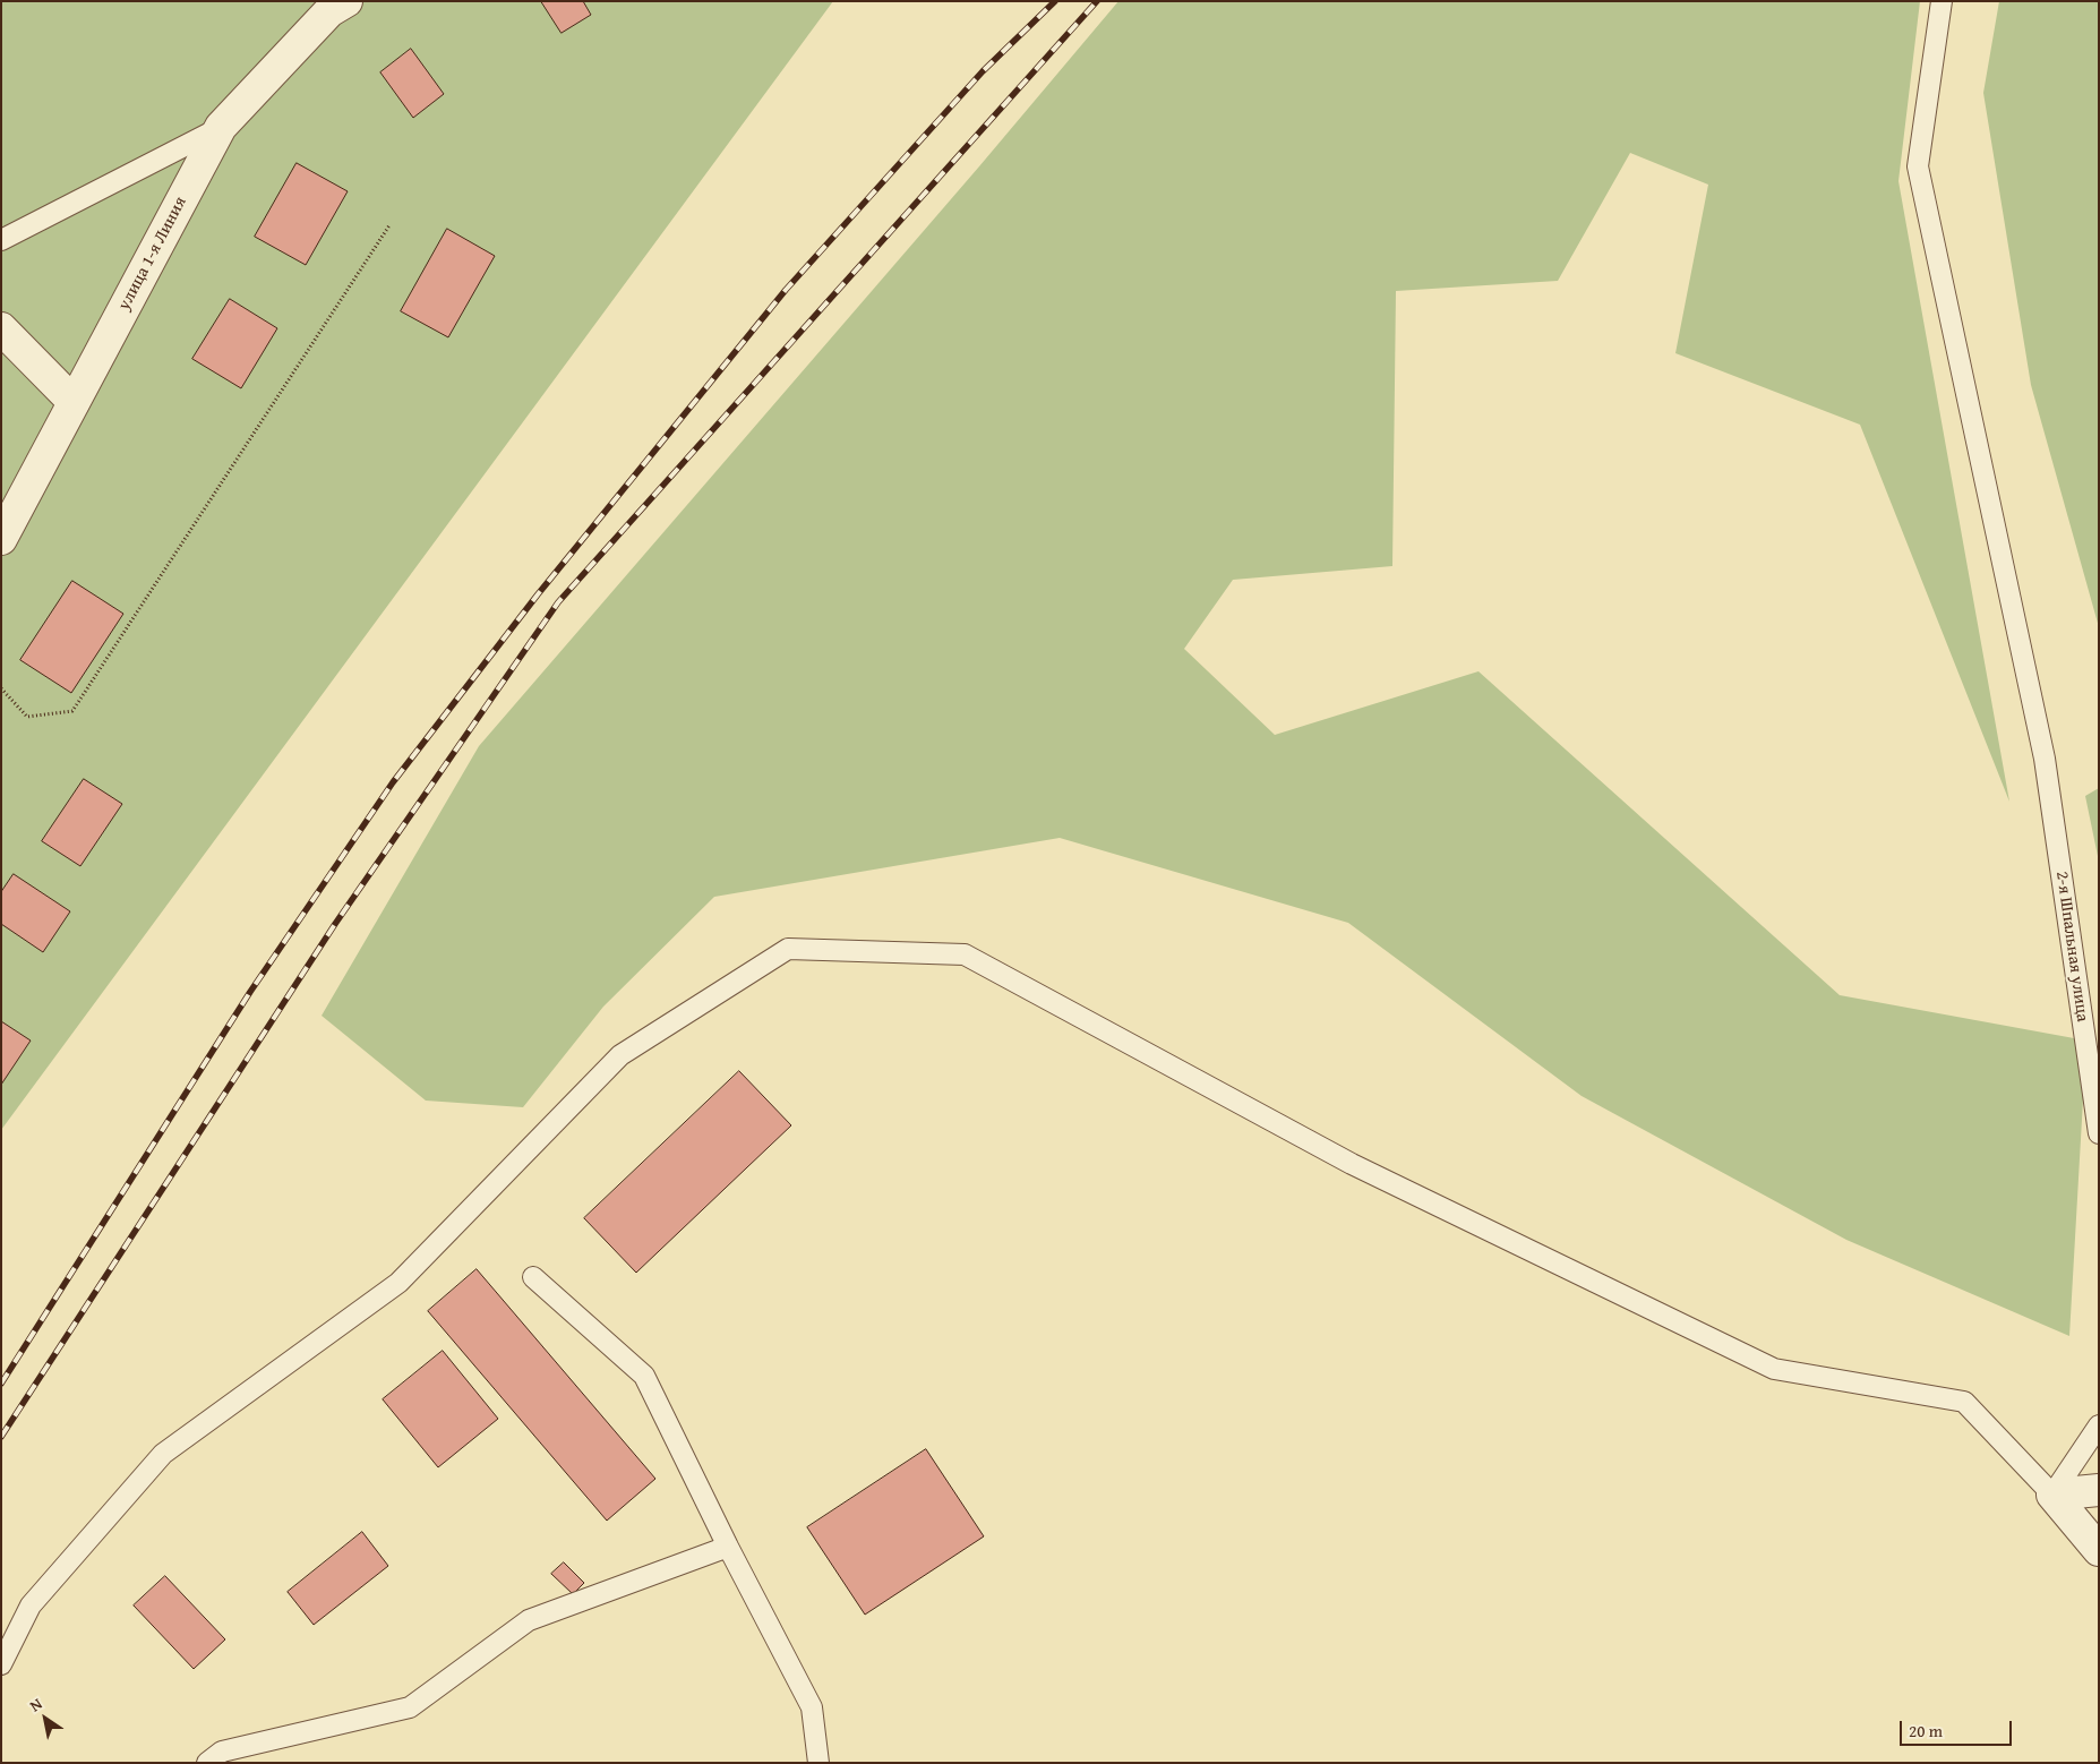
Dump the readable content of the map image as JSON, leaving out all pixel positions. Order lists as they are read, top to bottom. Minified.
{"streets":{"street":["улица 1-я Линия"],"lane":["2-я Шпальная улица"]},"scale_bar":"20 m","north":"top left"}
